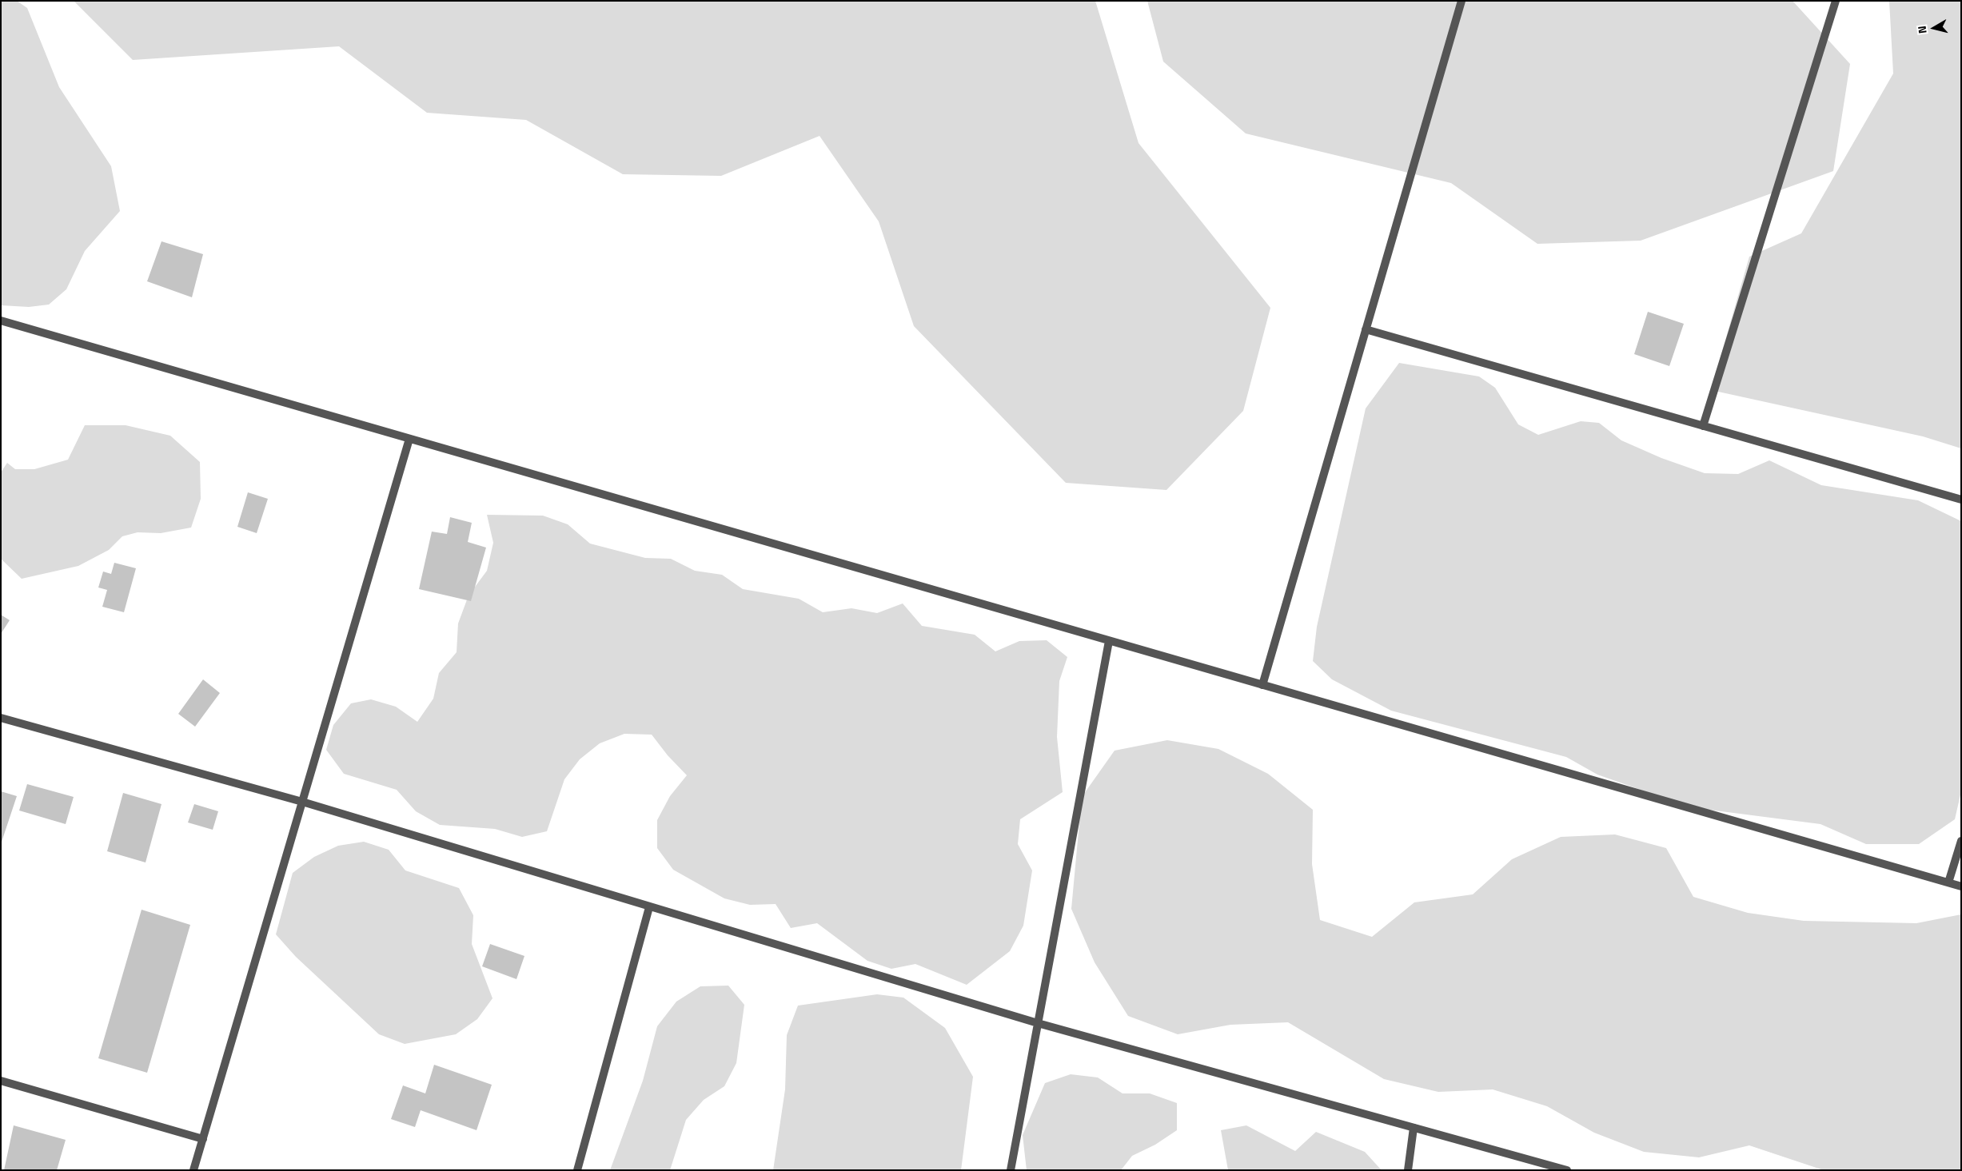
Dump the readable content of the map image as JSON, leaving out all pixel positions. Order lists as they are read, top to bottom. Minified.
{"north":"left"}
